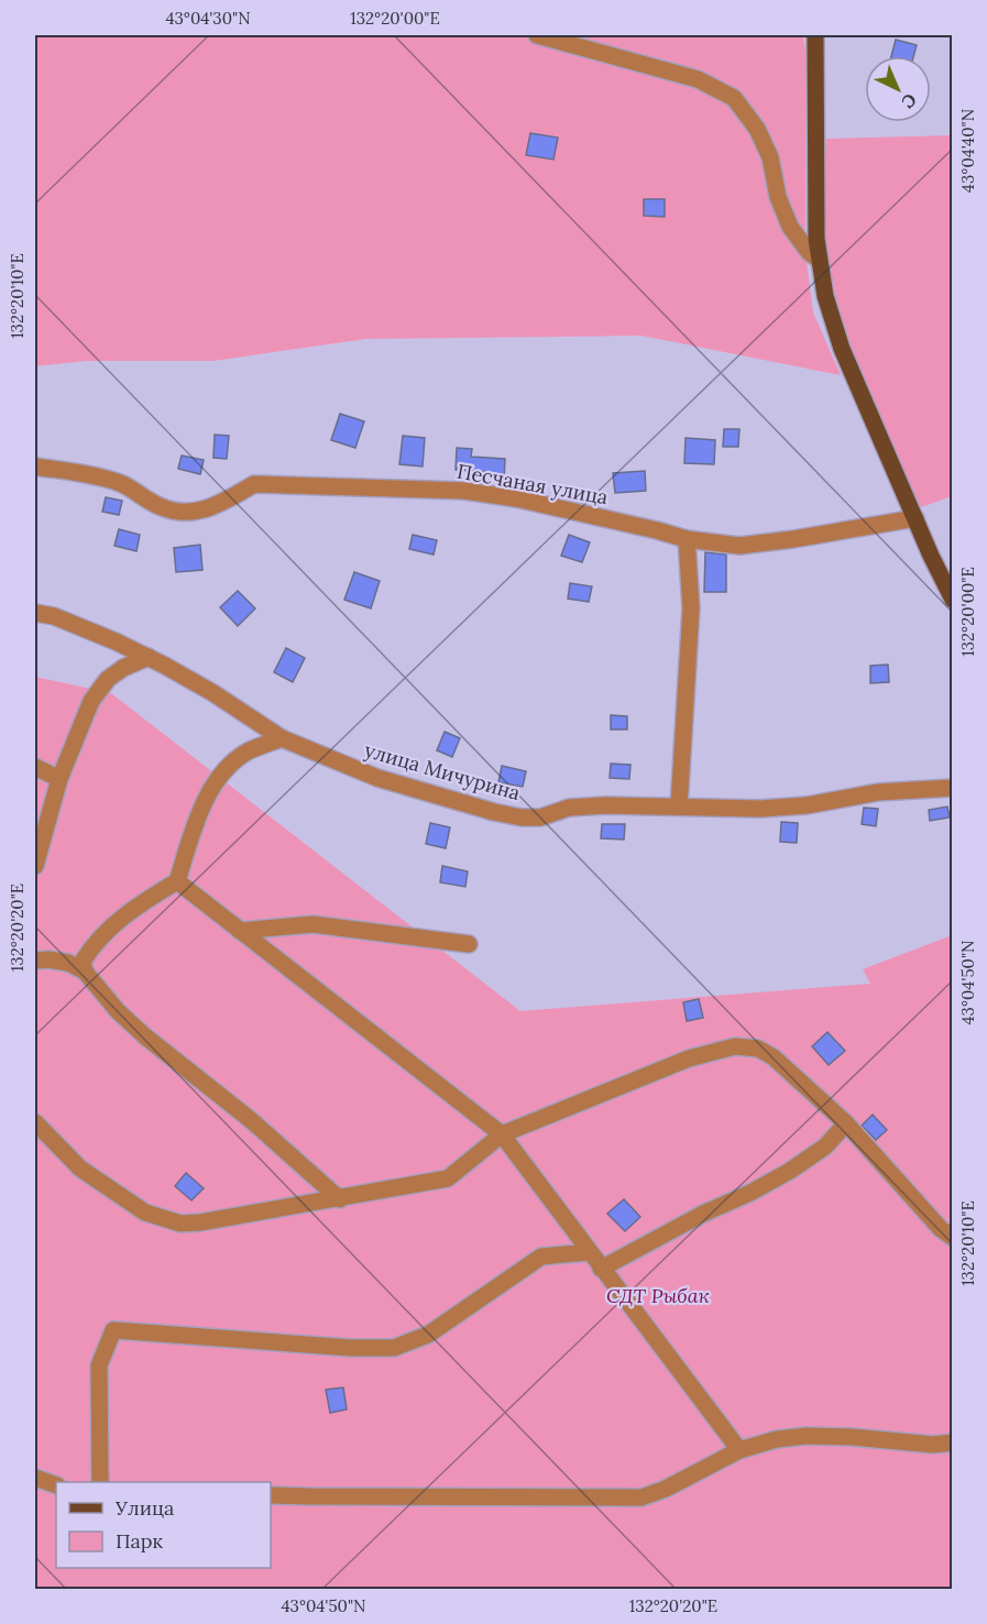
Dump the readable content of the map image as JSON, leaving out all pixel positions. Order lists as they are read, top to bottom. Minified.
{"streets":{"street":["Песчаная улица","улица Мичурина"]},"parks":["СДТ Рыбак"],"legend":["Улица","Парк"],"north":"bottom right","coordinates":["43°04'30\"N","132°20'00\"E","43°04'40\"N","132°20'10\"E","132°20'20\"E","43°04'50\"N"]}
